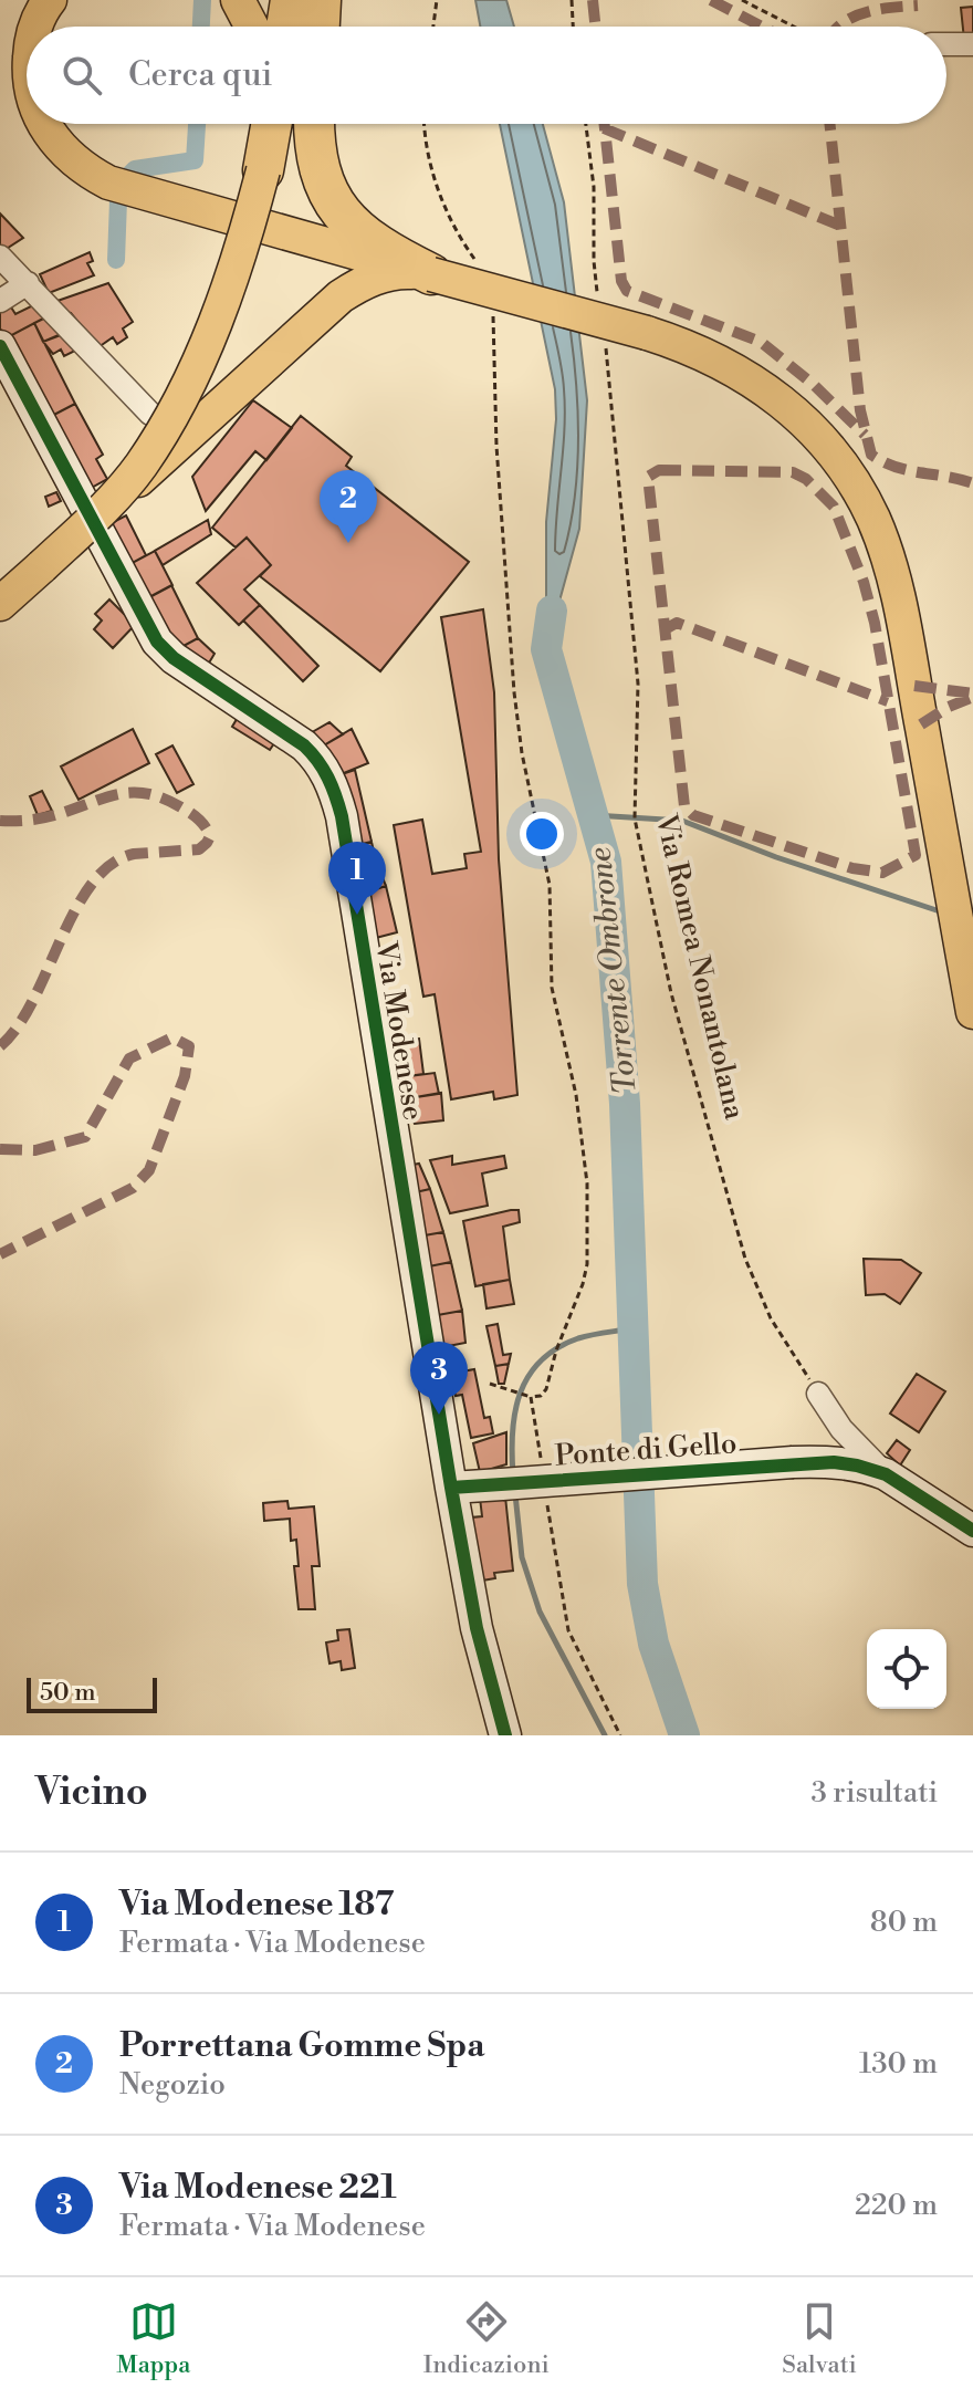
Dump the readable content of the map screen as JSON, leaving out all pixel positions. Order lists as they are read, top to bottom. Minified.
{"streets":{"street":["Via Modenese","Ponte di Gello"],"path":["Via Romea Nonantolana"]},"crossings":[["Via Modenese","Ponte di Gello"]],"water":["Torrente Ombrone"],"scale_bar":"50 m","page":{"search":"Cerca qui","pins":["2","1","3"],"scale":"50 m","heading":["Vicino","3 risultati"],"list":[{"mark":"1","name":"Via Modenese 187","note":"Fermata · Via Modenese","value":"80 m"},{"mark":"2","name":"Porrettana Gomme Spa","note":"Negozio","value":"130 m"},{"mark":"3","name":"Via Modenese 221","note":"Fermata · Via Modenese","value":"220 m"}],"nav":["Mappa","Indicazioni","Salvati"]}}
